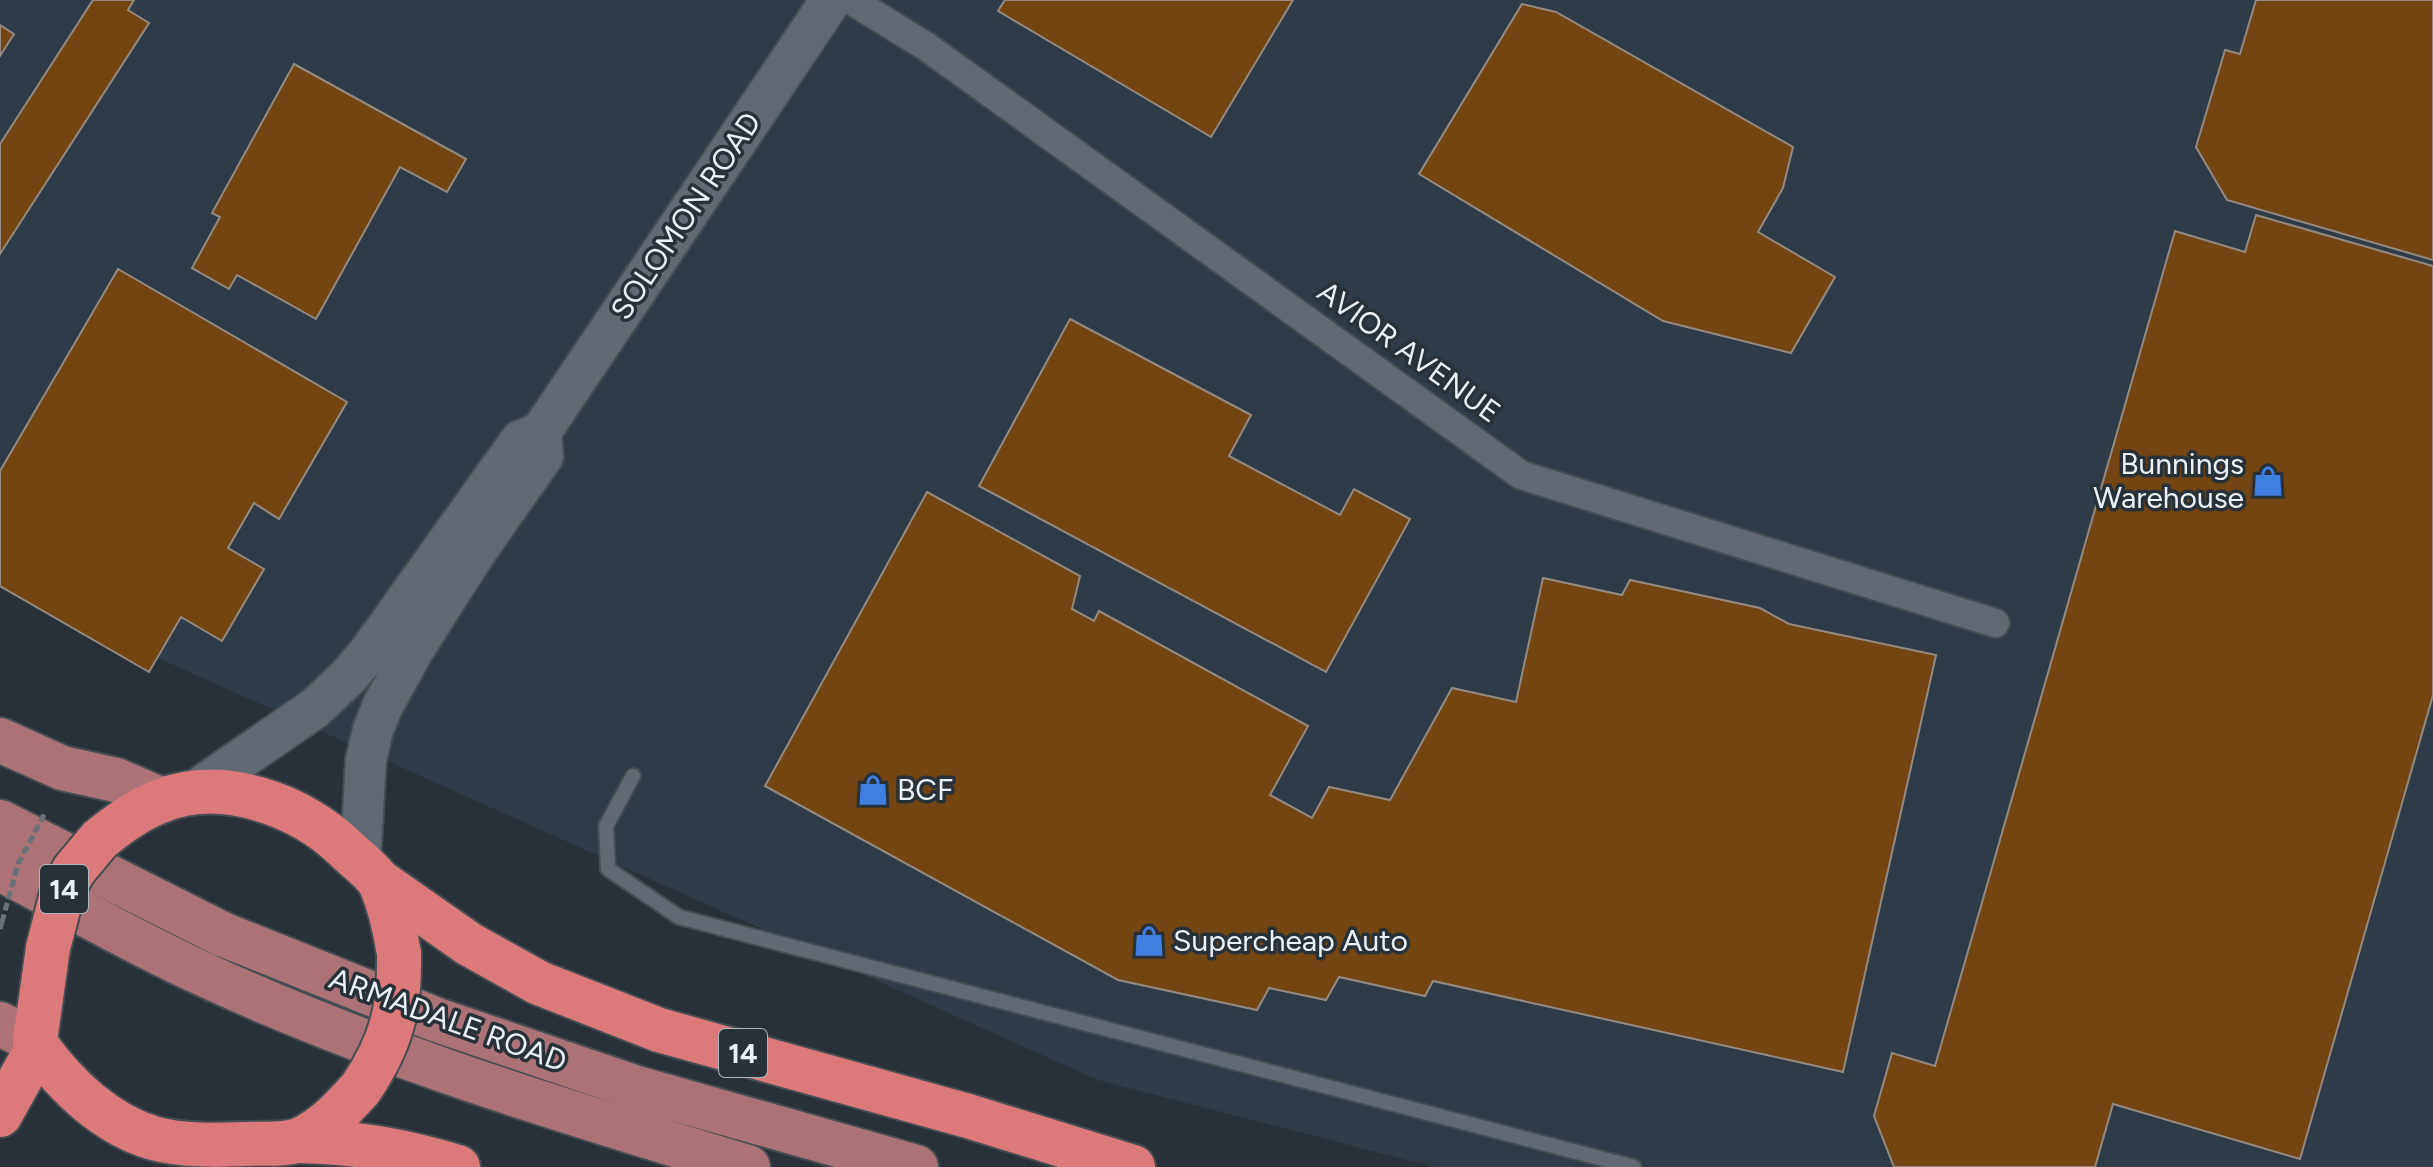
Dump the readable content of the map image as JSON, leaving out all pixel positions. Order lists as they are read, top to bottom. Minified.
{"streets":{"highway":["14"],"main road":["SOLOMON ROAD","ARMADALE ROAD"],"street":["AVIOR AVENUE"]},"crossings":[["SOLOMON ROAD","14"]],"places":{"shop":["Bunnings Warehouse","BCF","Supercheap Auto"]}}
